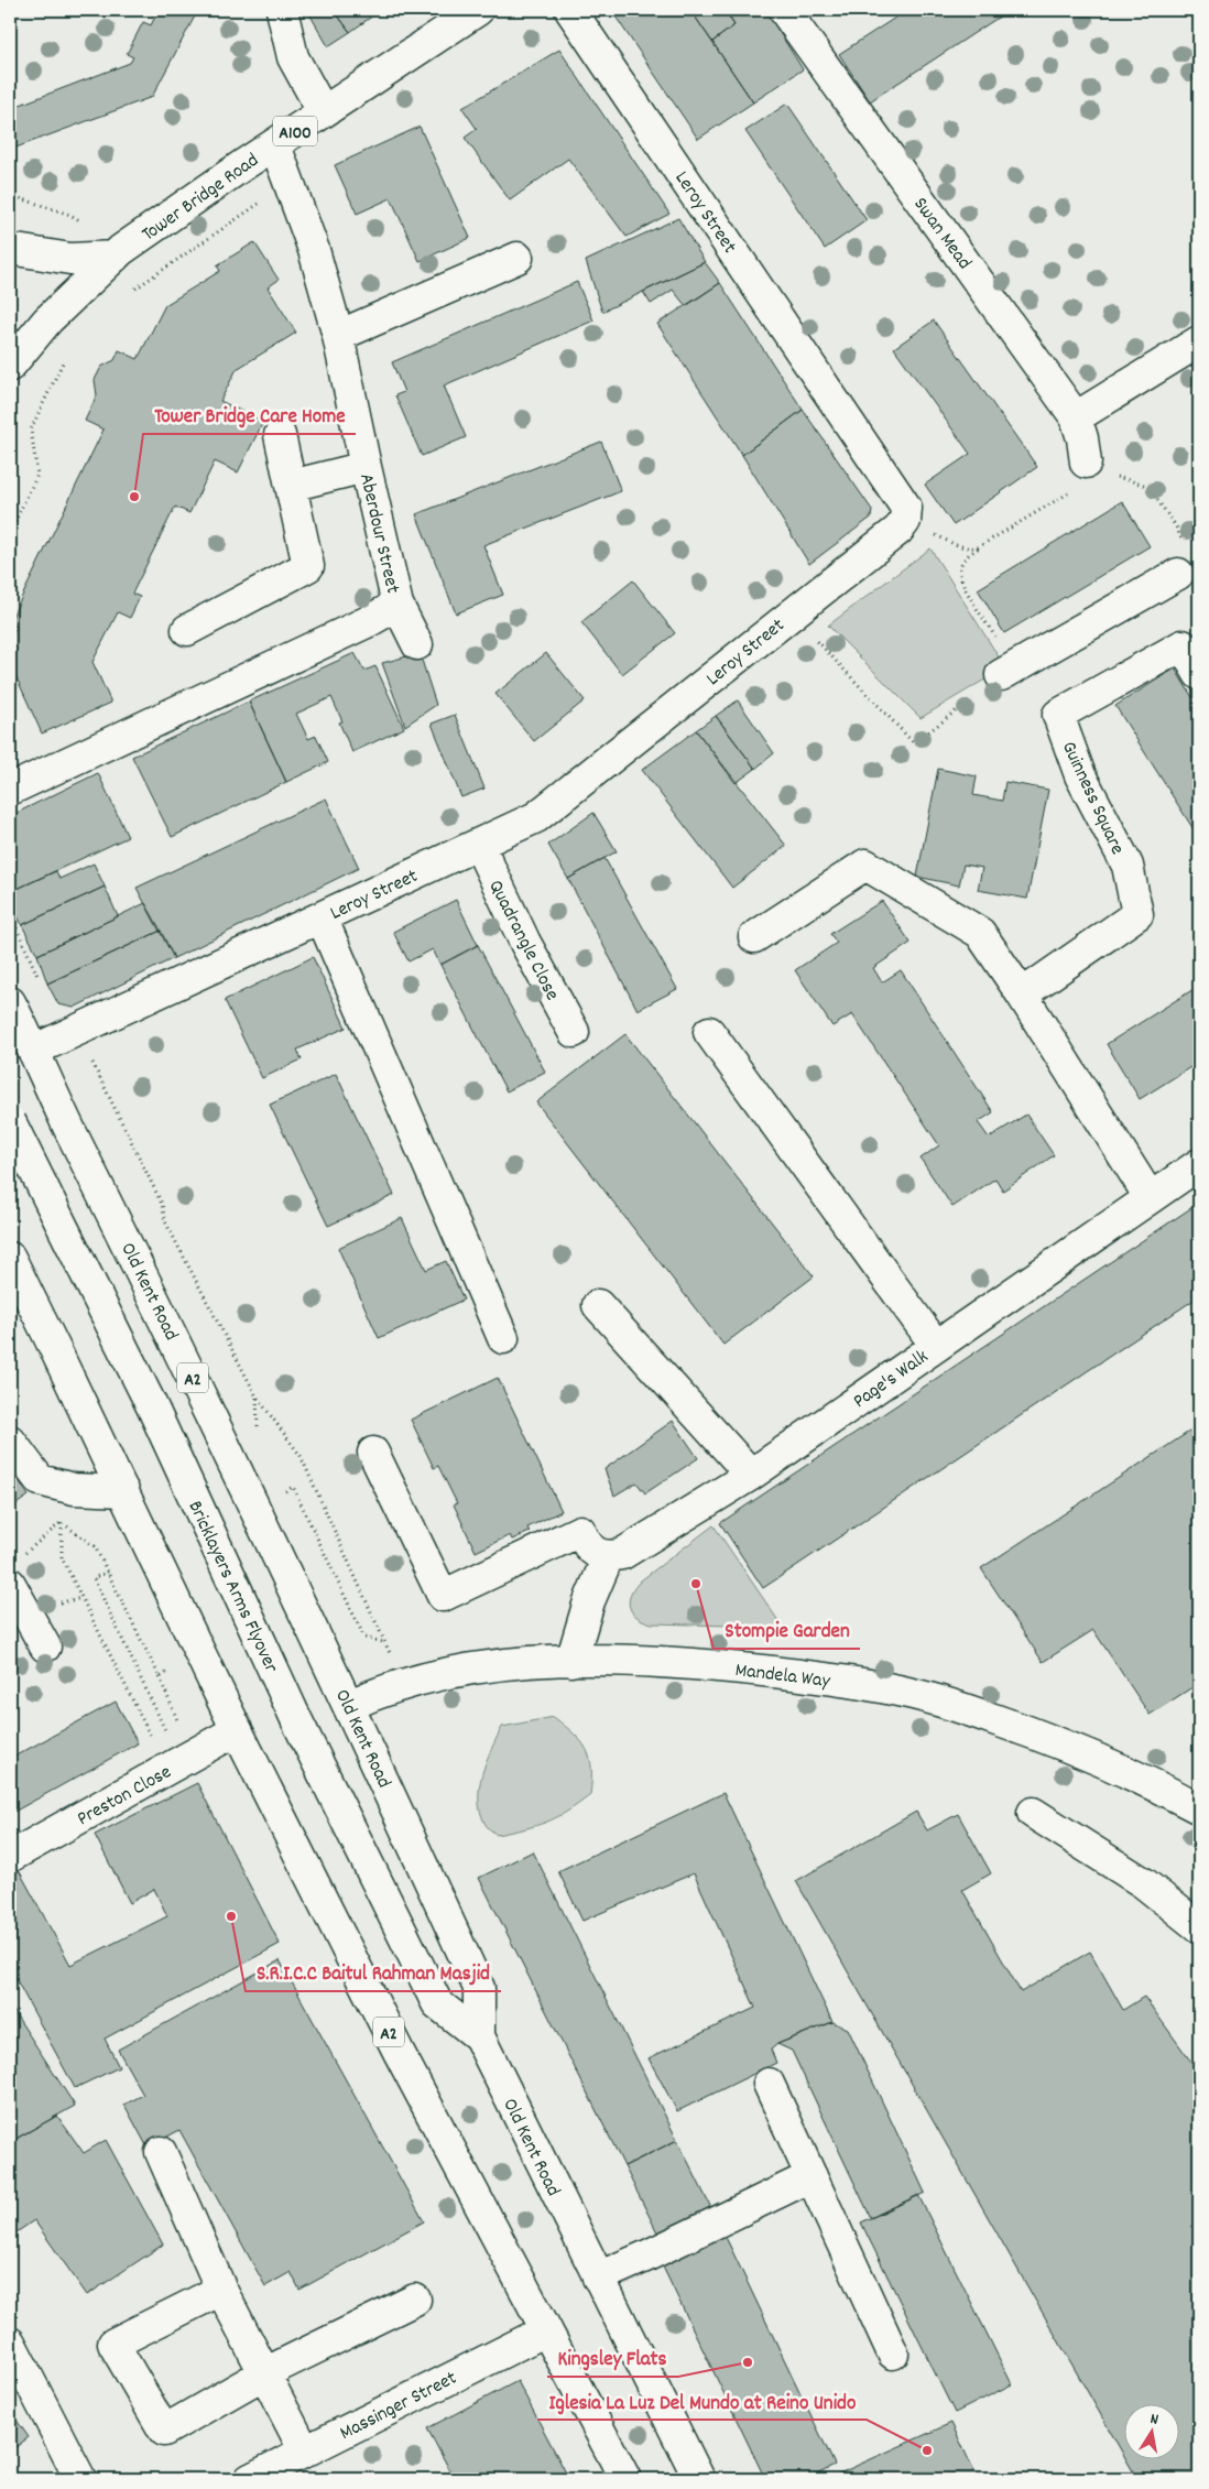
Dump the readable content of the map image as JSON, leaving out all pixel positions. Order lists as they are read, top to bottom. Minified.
{"streets":{"main road":["A100","Tower Bridge Road","Leroy Street","Swan Mead","Aberdour Street","Guinness Square","Quadrangle Close","Old Kent Road","A2","Page's Walk","Bricklayers Arms Flyover","Mandela Way","Preston Close","Massinger Street"]},"crossings":[["Tower Bridge Road","Aberdour Street"],["Leroy Street","Quadrangle Close"],["Leroy Street","Old Kent Road"],["Old Kent Road","Bricklayers Arms Flyover"],["Old Kent Road","Mandela Way"],["A2","Preston Close"],["A2","Massinger Street"]],"places":["Tower Bridge Care Home","Stompie Garden","S.R.I.C.C Baitul Rahman Masjid","Kingsley Flats","Iglesia La Luz Del Mundo at Reino Unido"],"north":"top"}
